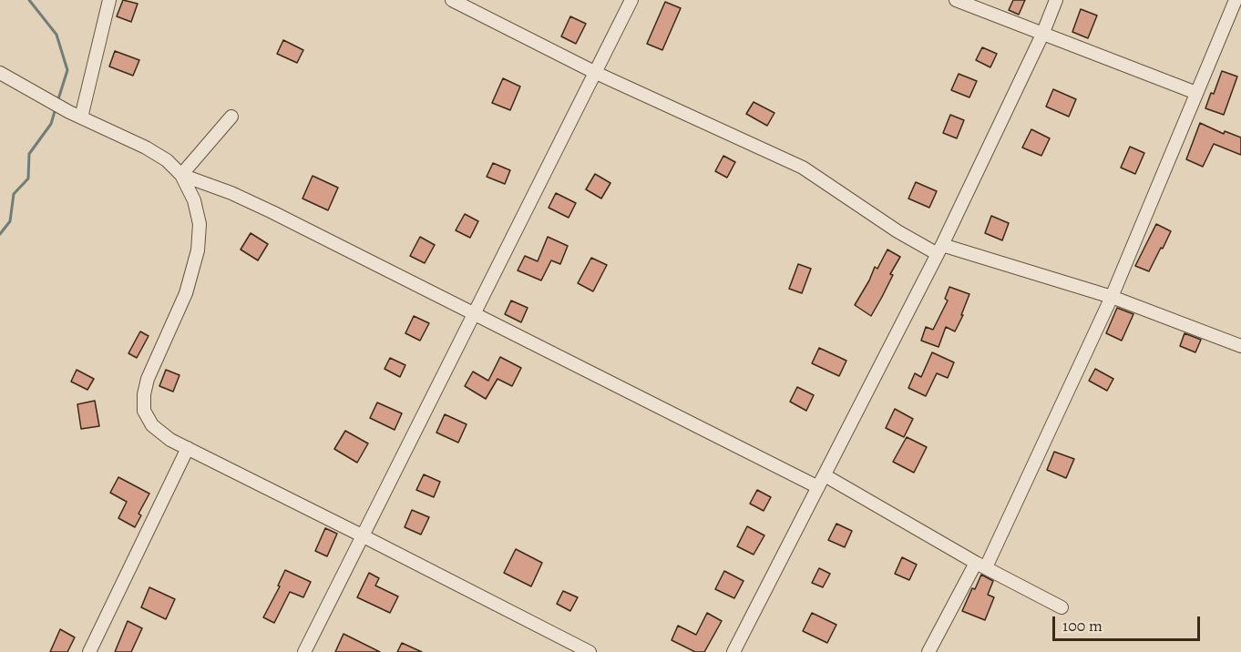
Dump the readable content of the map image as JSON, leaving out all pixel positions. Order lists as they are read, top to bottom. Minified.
{"scale_bar":"100 m"}
